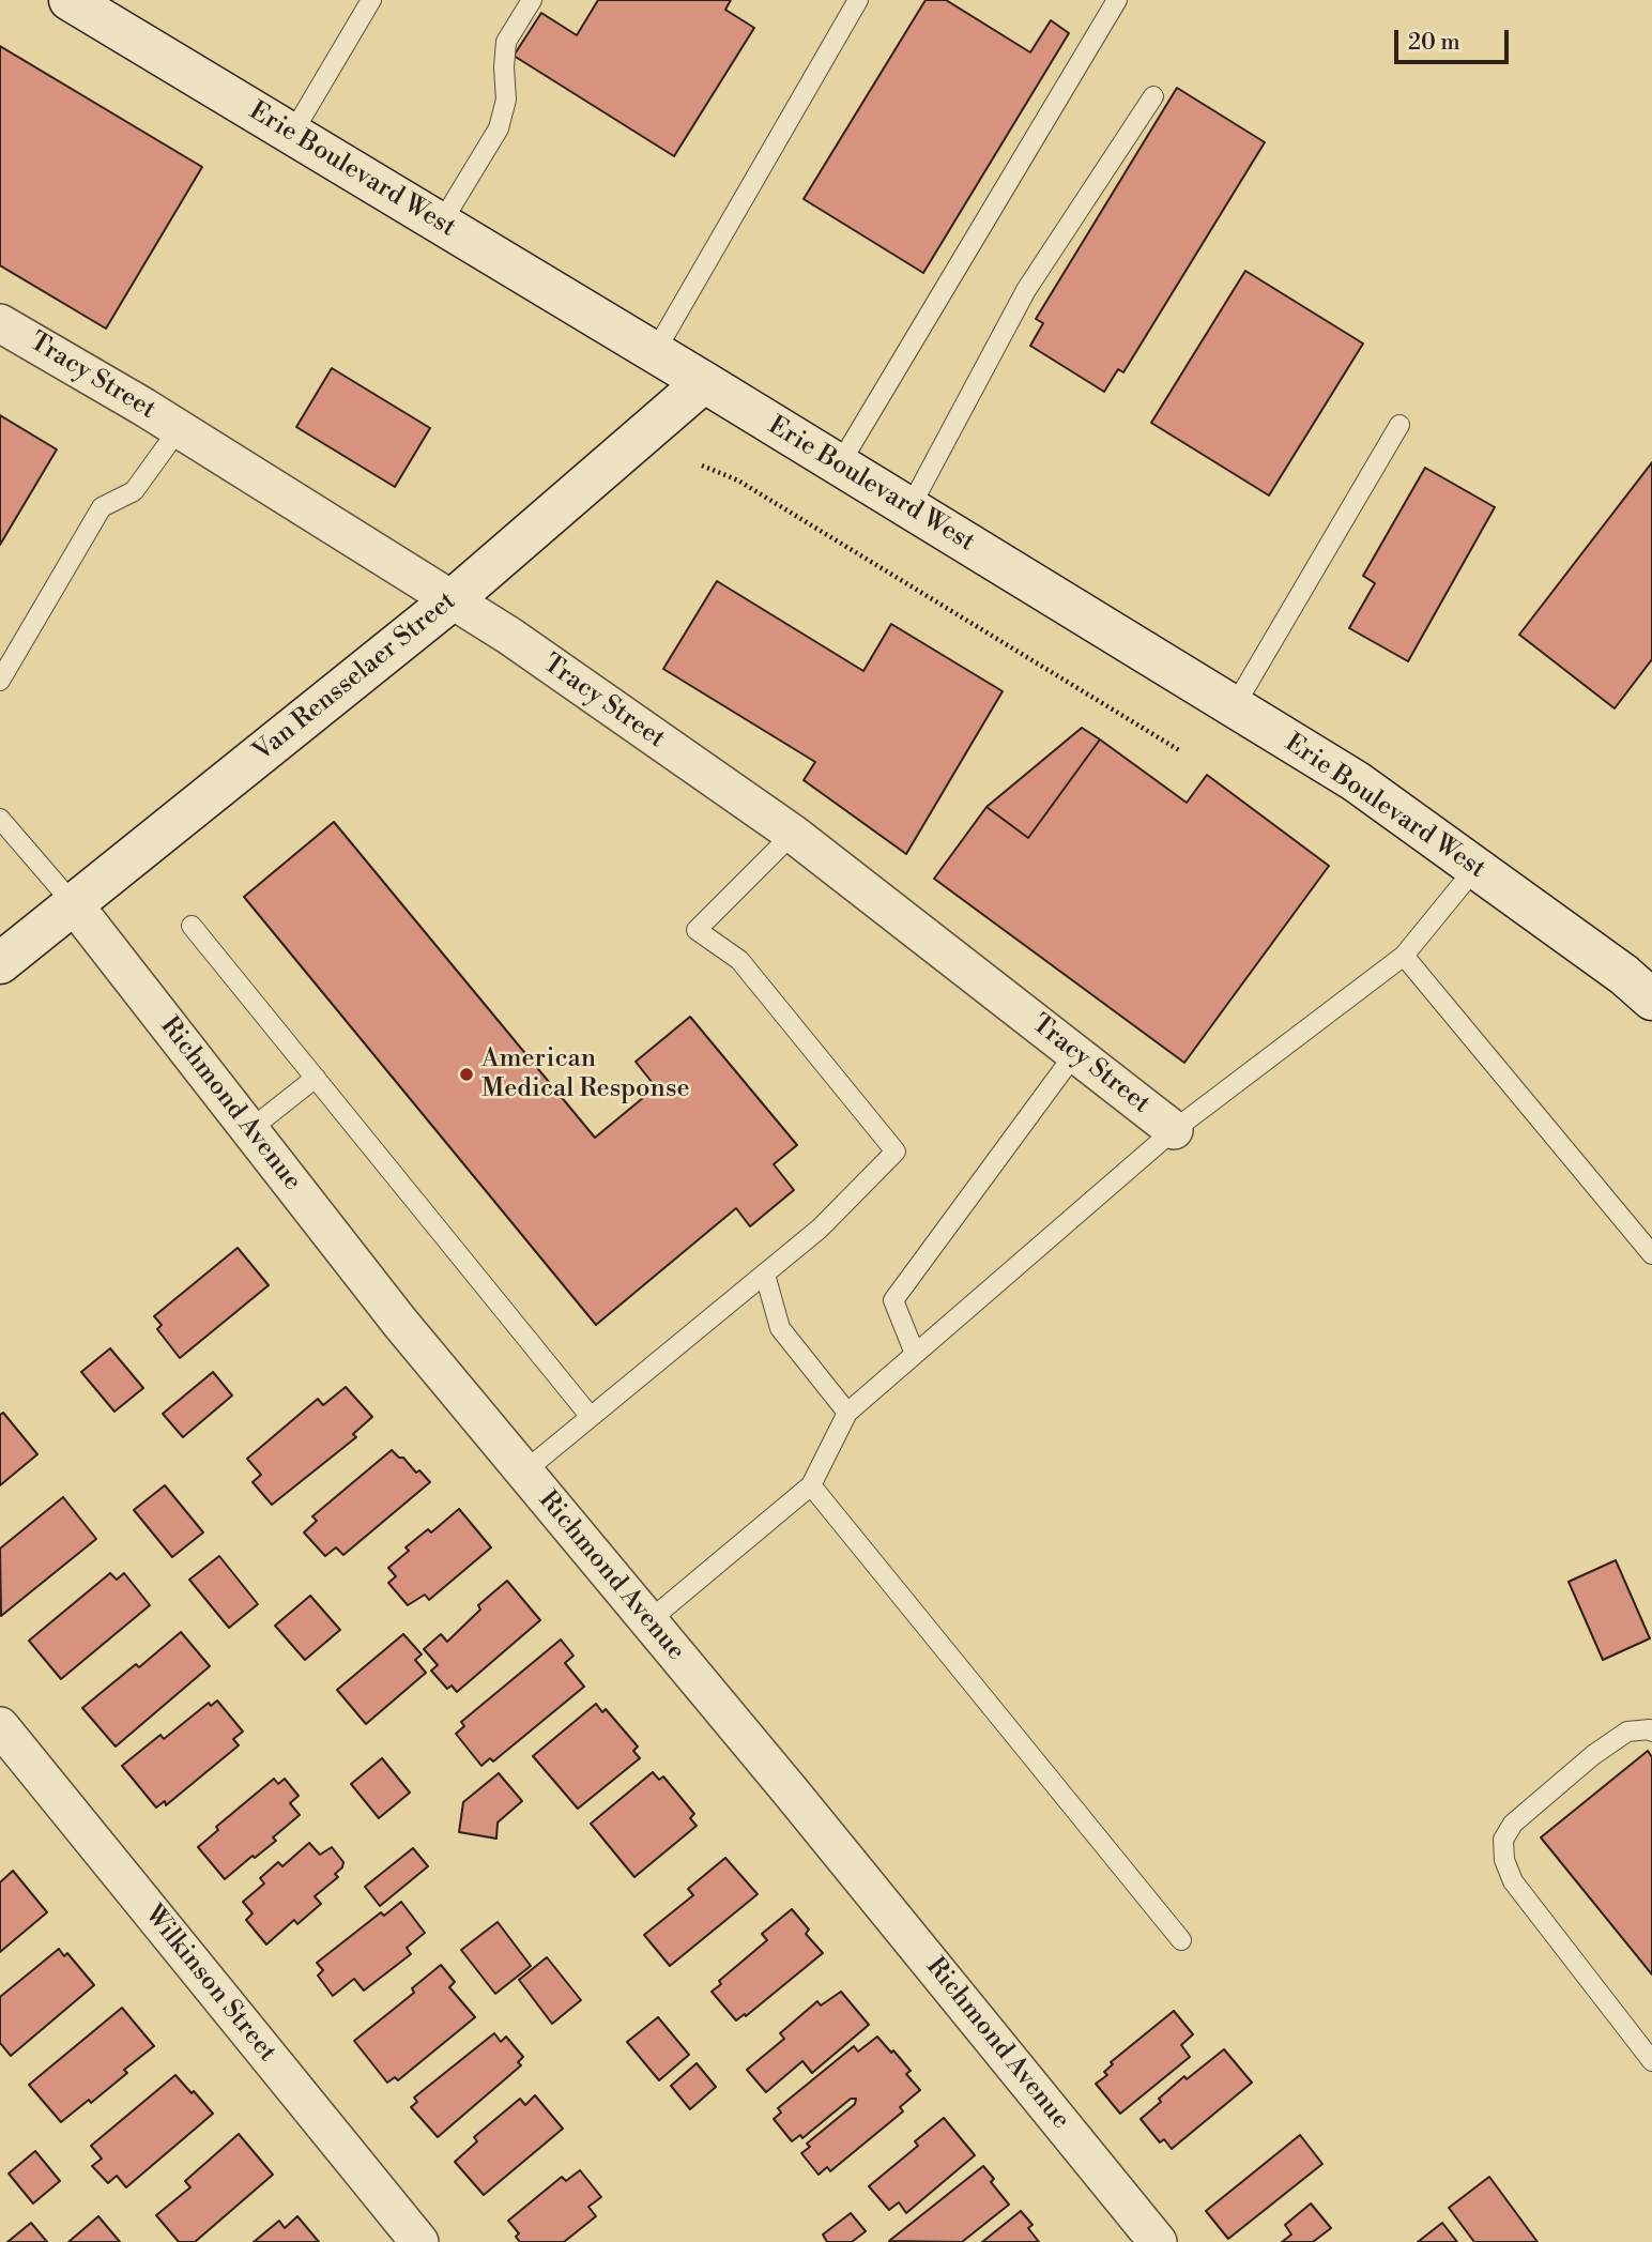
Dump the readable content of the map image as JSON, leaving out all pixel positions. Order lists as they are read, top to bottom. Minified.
{"streets":{"main road":["Erie Boulevard West","Van Rensselaer Street"],"street":["Tracy Street","Richmond Avenue","Wilkinson Street"]},"crossings":[["Erie Boulevard West","Van Rensselaer Street"],["Tracy Street","Van Rensselaer Street"],["Van Rensselaer Street","Richmond Avenue"]],"places":["American Medical Response"],"scale_bar":"20 m"}
